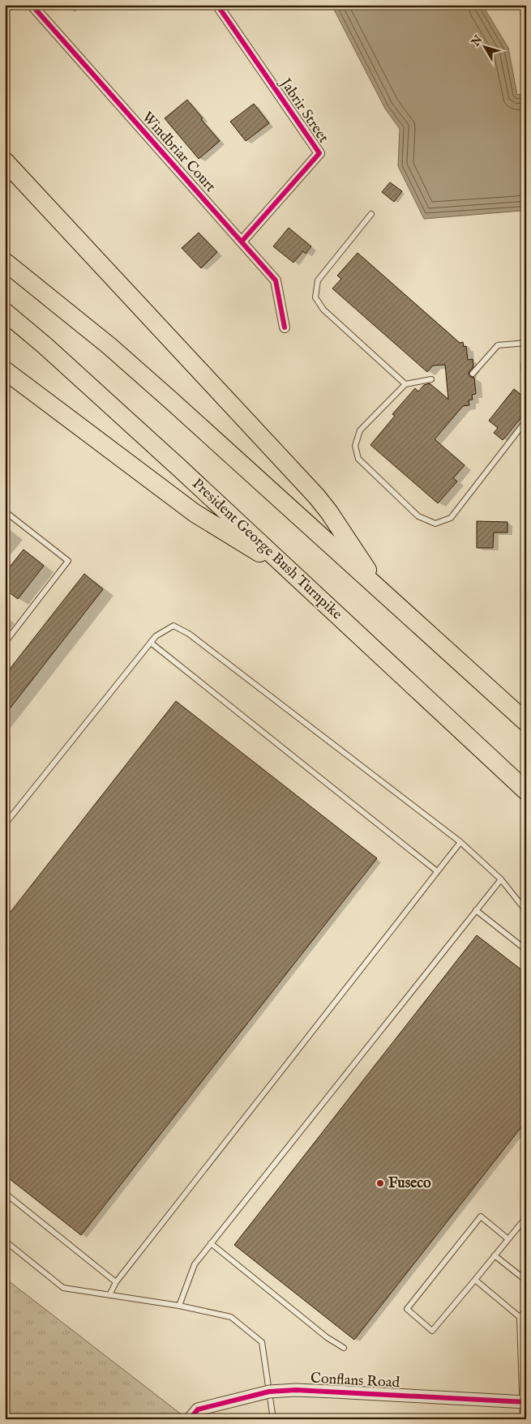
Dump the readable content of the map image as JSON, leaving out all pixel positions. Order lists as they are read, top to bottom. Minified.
{"streets":{"highway":["President George Bush Turnpike"],"street":["Jabrir Street","Windbriar Court","Conflans Road"]},"crossings":[["Jabrir Street","Windbriar Court"]],"places":["Fuseco"],"north":"top left"}
